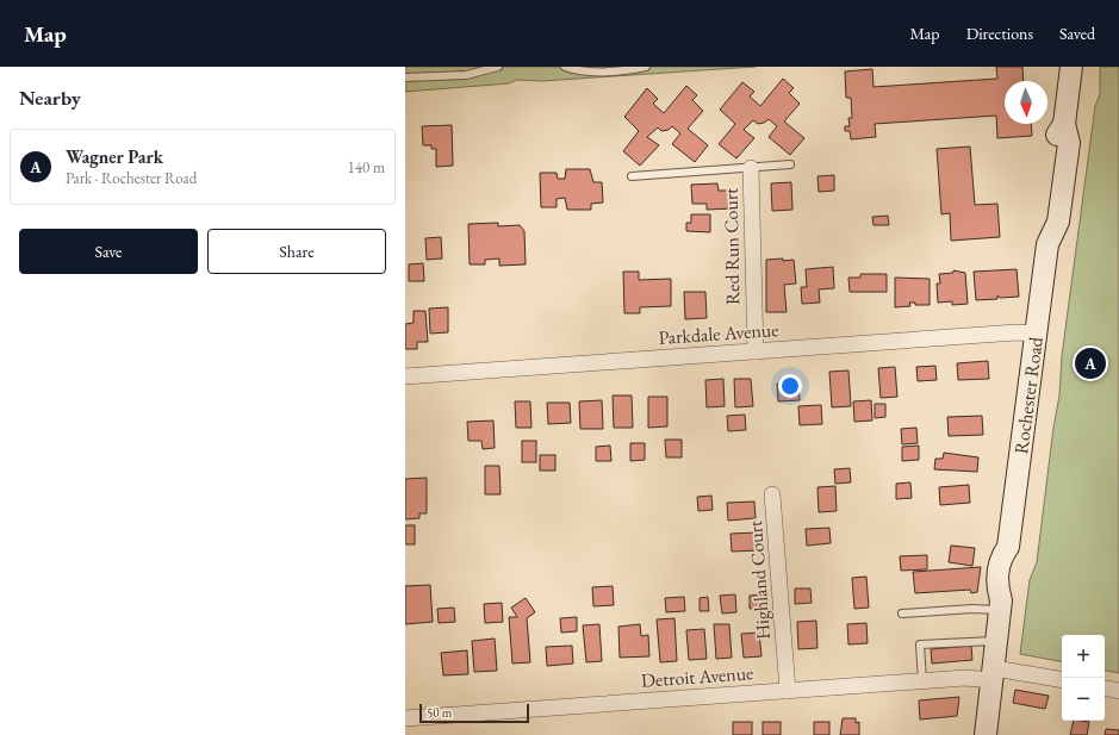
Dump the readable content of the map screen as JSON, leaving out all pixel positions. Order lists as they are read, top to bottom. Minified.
{"streets":{"main road":["Rochester Road"],"street":["Red Run Court","Parkdale Avenue","Highland Court","Detroit Avenue"]},"crossings":[["Red Run Court","Parkdale Avenue"],["Parkdale Avenue","Rochester Road"],["Rochester Road","Detroit Avenue"],["Highland Court","Detroit Avenue"]],"scale_bar":"50 m","north":"bottom","page":{"header":"Map","nav":["Map","Directions","Saved"],"heading":"Nearby","list":[{"mark":"A","name":"Wagner Park","note":"Park · Rochester Road","value":"140 m"}],"buttons":["Save","Share"],"pins":"A","map_buttons":["+","−"],"scale":"50 m"}}
